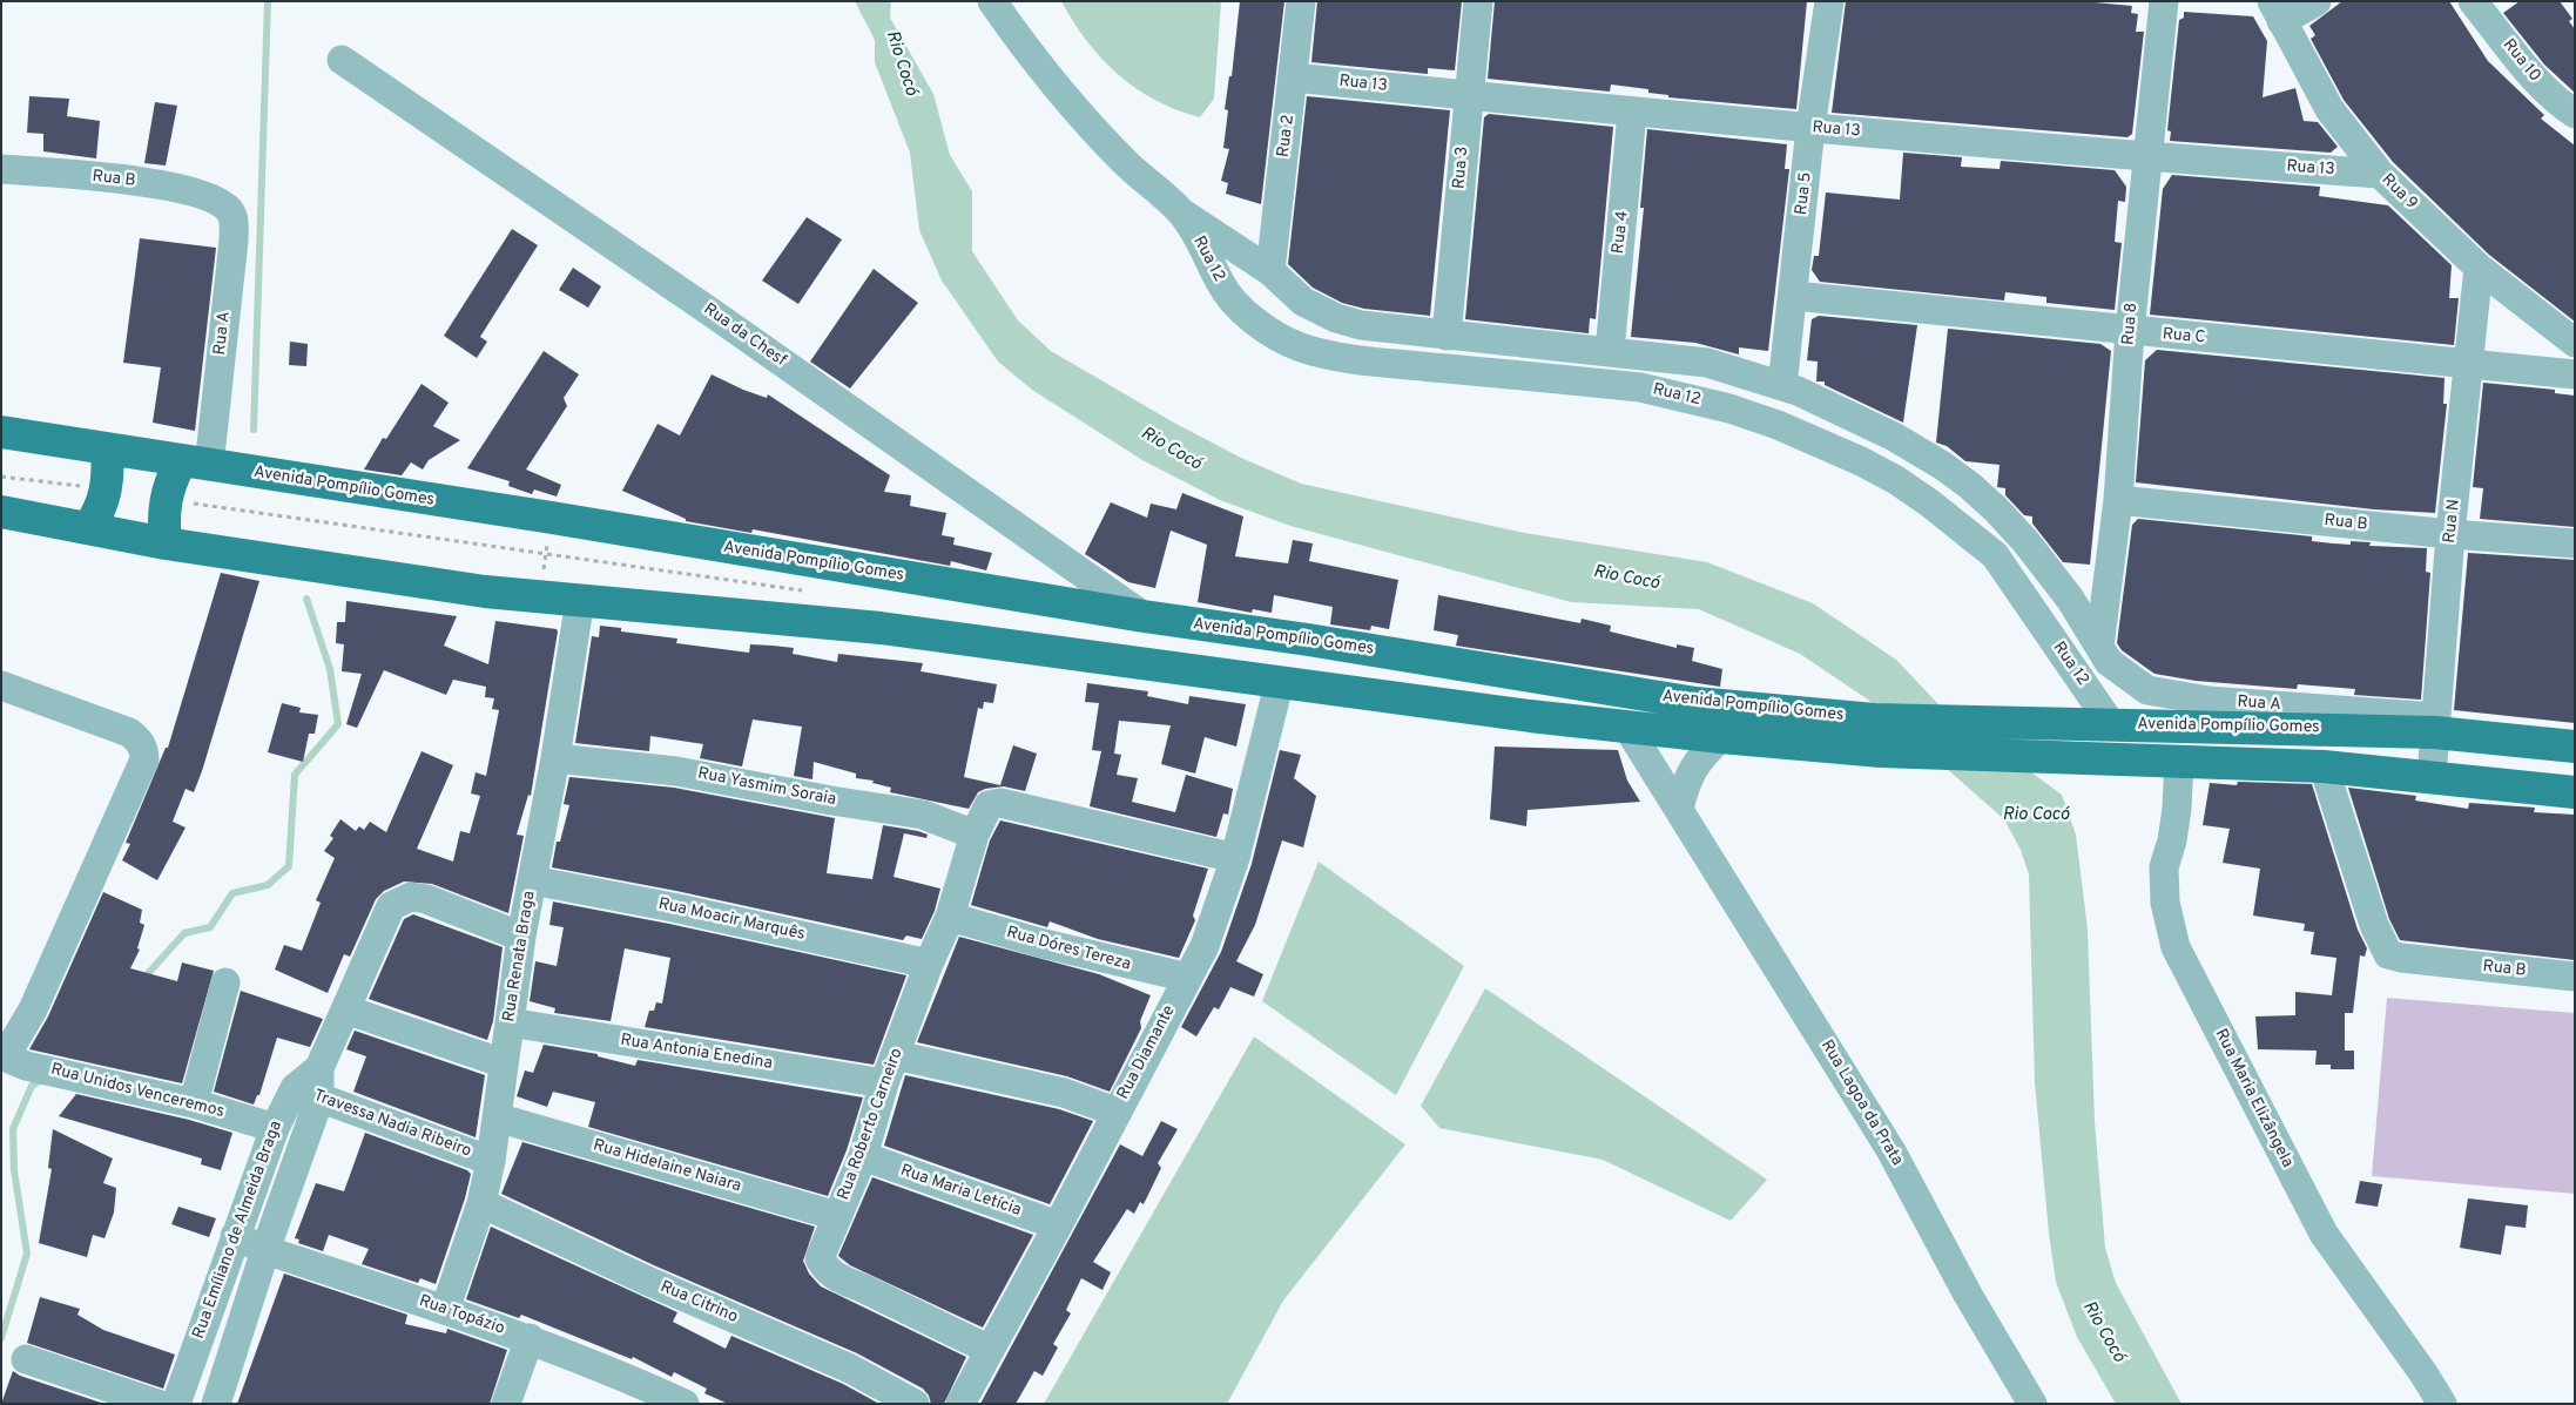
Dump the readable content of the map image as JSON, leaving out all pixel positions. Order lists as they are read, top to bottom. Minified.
{"streets":{"main road":["Avenida Pompílio Gomes"],"street":["Rua 10","Rua 13","Rua 2","Rua 3","Rua B","Rua 9","Rua 5","Rua 4","Rua 12","Rua 8","Rua A","Rua da Chesf","Rua C","Rua N","Rua Yasmim Soraia","Rua Moacir Marquês","Rua Dóres Tereza","Rua Renata Braga","Rua Antonia Enedina","Rua Diamante","Rua Unidos Venceremos","Rua Maria Elizângela","Rua Lagoa da Prata","Travessa Nadia Ribeiro","Rua Roberto Carneiro","Rua Hidelaine Naiara","Rua Maria Letícia","Rua Emíliano de Almeida Braga","Rua Citrino","Rua Topázio"]},"crossings":[["Rua 13","Rua 2"],["Rua 13","Rua 3"],["Rua 13","Rua 9"],["Rua 13","Rua 5"],["Rua 13","Rua 4"],["Rua 13","Rua 8"],["Rua 2","Rua 12"],["Rua 3","Rua 12"],["Rua B","Rua 8"],["Rua B","Rua A"],["Rua B","Avenida Pompílio Gomes"],["Rua B","Rua N"],["Rua 9","Rua N"],["Rua 5","Rua 12"],["Rua 5","Rua C"],["Rua 4","Rua 12"],["Rua 12","Rua 8"],["Rua 12","Rua A"],["Rua 12","Avenida Pompílio Gomes"],["Rua 8","Rua A"],["Rua 8","Rua C"],["Rua A","Avenida Pompílio Gomes"],["Rua A","Rua N"],["Rua da Chesf","Avenida Pompílio Gomes"],["Rua C","Rua N"],["Avenida Pompílio Gomes","Rua N"],["Avenida Pompílio Gomes","Rua Renata Braga"],["Avenida Pompílio Gomes","Rua Diamante"],["Avenida Pompílio Gomes","Rua Maria Elizângela"],["Avenida Pompílio Gomes","Rua Lagoa da Prata"],["Rua Yasmim Soraia","Rua Renata Braga"],["Rua Yasmim Soraia","Rua Roberto Carneiro"],["Rua Moacir Marquês","Rua Renata Braga"],["Rua Moacir Marquês","Rua Roberto Carneiro"],["Rua Dóres Tereza","Rua Diamante"],["Rua Dóres Tereza","Rua Roberto Carneiro"],["Rua Renata Braga","Rua Antonia Enedina"],["Rua Renata Braga","Travessa Nadia Ribeiro"],["Rua Renata Braga","Rua Hidelaine Naiara"],["Rua Renata Braga","Rua Emíliano de Almeida Braga"],["Rua Renata Braga","Rua Citrino"],["Rua Renata Braga","Rua Topázio"],["Rua Antonia Enedina","Rua Roberto Carneiro"],["Rua Diamante","Rua Roberto Carneiro"],["Rua Diamante","Rua Maria Letícia"],["Rua Unidos Venceremos","Rua Emíliano de Almeida Braga"],["Travessa Nadia Ribeiro","Rua Emíliano de Almeida Braga"],["Rua Roberto Carneiro","Rua Hidelaine Naiara"],["Rua Roberto Carneiro","Rua Maria Letícia"],["Rua Emíliano de Almeida Braga","Rua Topázio"]],"water":["Rio Cocó"]}
